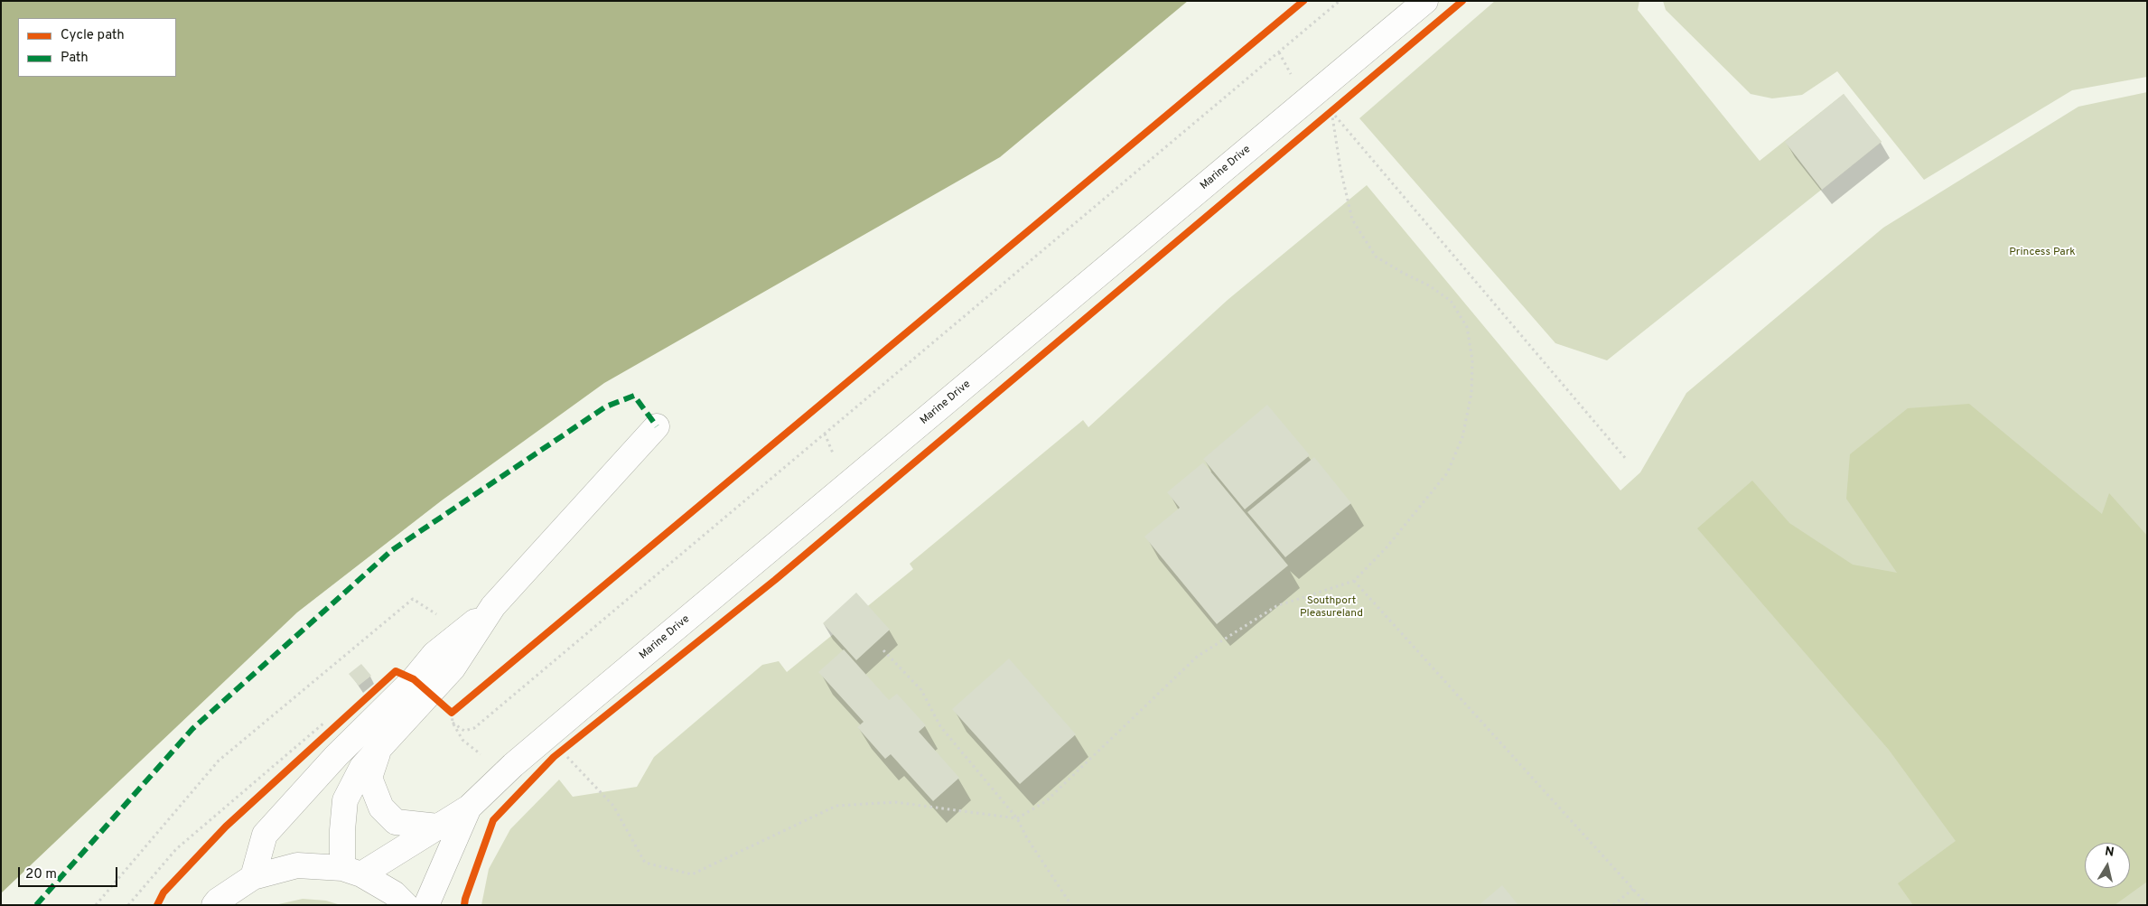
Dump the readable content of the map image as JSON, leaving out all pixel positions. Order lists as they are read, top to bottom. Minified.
{"streets":{"street":["Marine Drive"]},"parks":["Princess Park","Southport Pleasureland"],"legend":["Cycle path","Path"],"scale_bar":"20 m","north":"top"}
